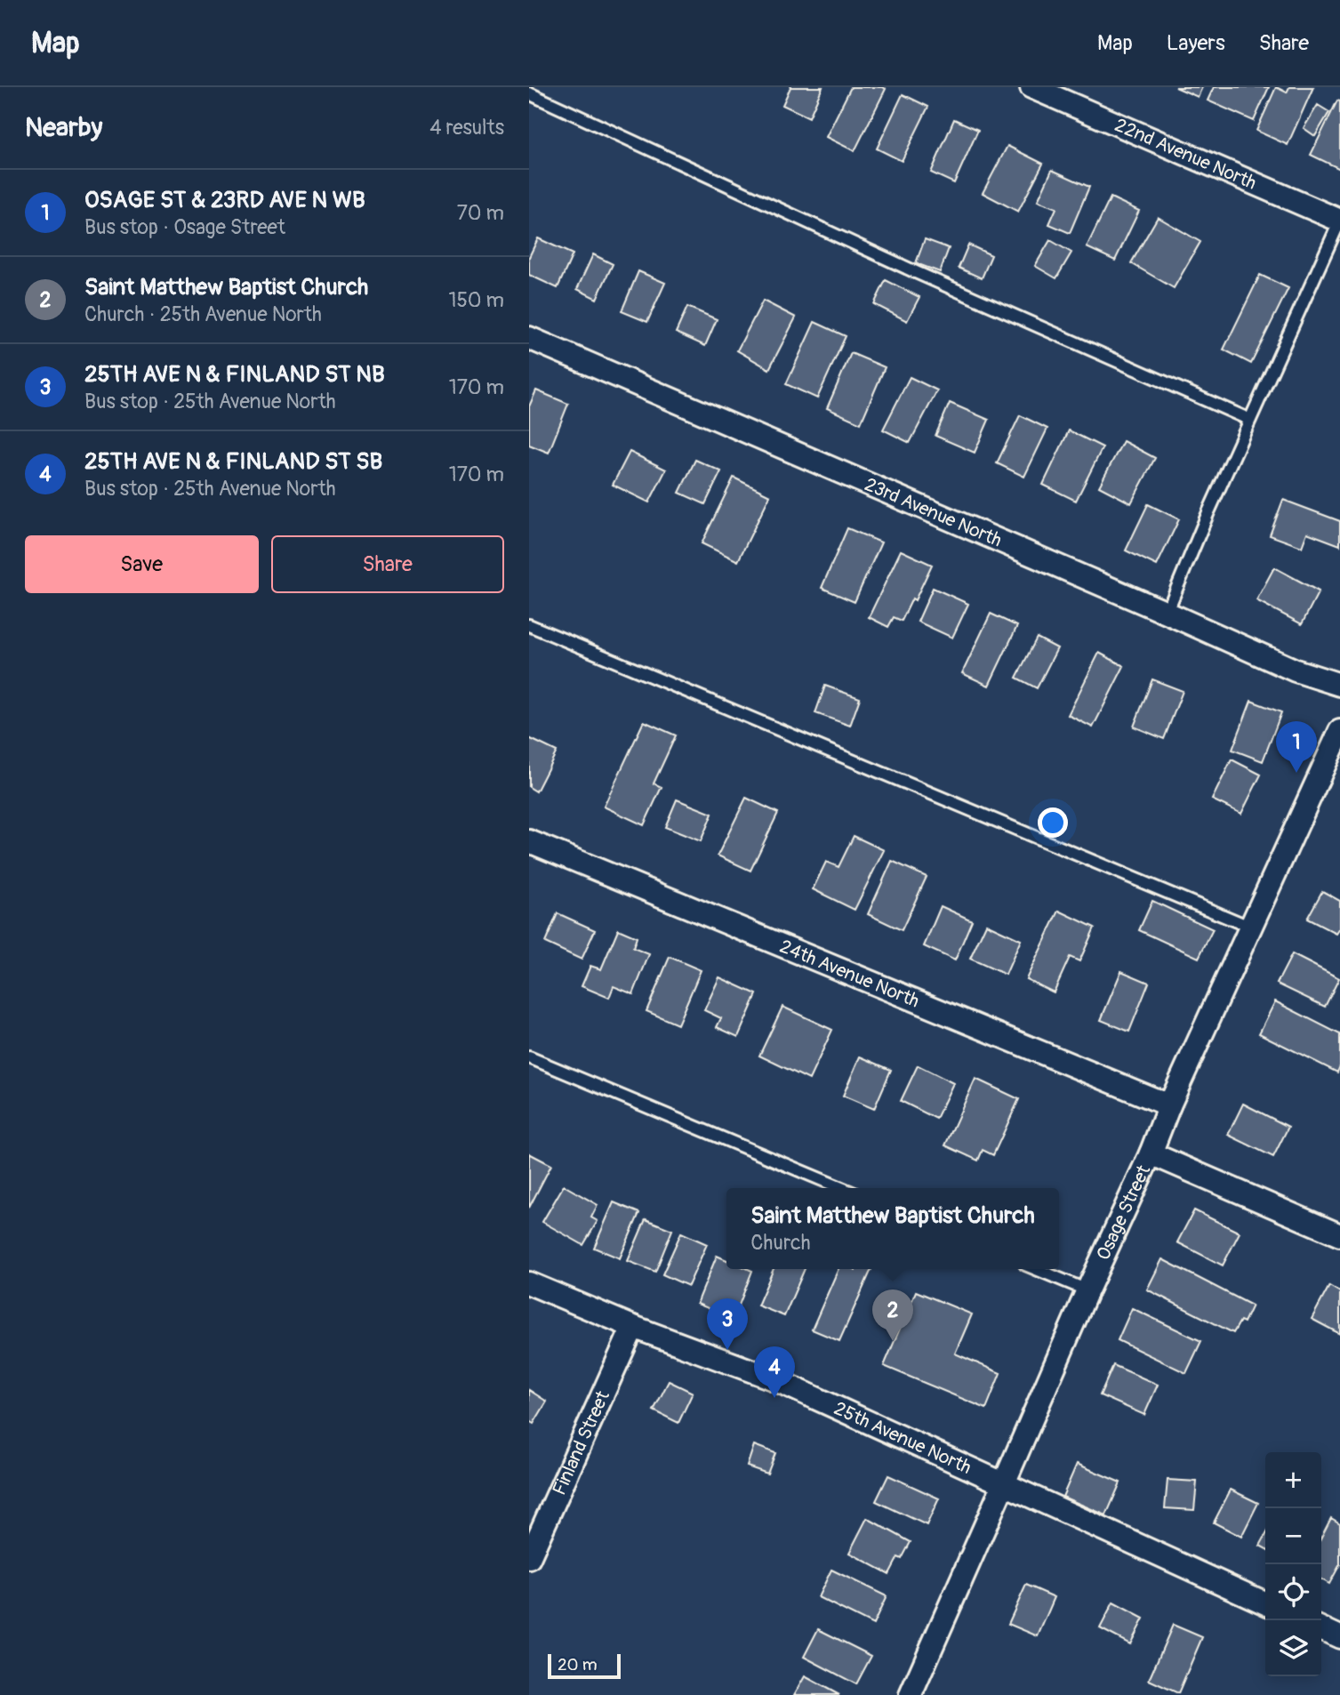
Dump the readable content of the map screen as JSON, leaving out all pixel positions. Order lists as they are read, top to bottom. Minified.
{"streets":{"street":["22nd Avenue North","23rd Avenue North","24th Avenue North","Osage Street","25th Avenue North","Finland Street"]},"crossings":[["24th Avenue North","Osage Street"],["Osage Street","25th Avenue North"],["25th Avenue North","Finland Street"]],"scale_bar":"20 m","page":{"header":"Map","nav":["Map","Layers","Share"],"heading":["Nearby","4 results"],"list":[{"mark":"1","name":"OSAGE ST & 23RD AVE N WB","note":"Bus stop · Osage Street","value":"70 m"},{"mark":"2","name":"Saint Matthew Baptist Church","note":"Church · 25th Avenue North","value":"150 m"},{"mark":"3","name":"25TH AVE N & FINLAND ST NB","note":"Bus stop · 25th Avenue North","value":"170 m"},{"mark":"4","name":"25TH AVE N & FINLAND ST SB","note":"Bus stop · 25th Avenue North","value":"170 m"}],"buttons":["Save","Share"],"pins":["1","2","3","4"],"popup":["Saint Matthew Baptist Church","Church"],"map_buttons":["+","−"],"scale":"20 m"}}
